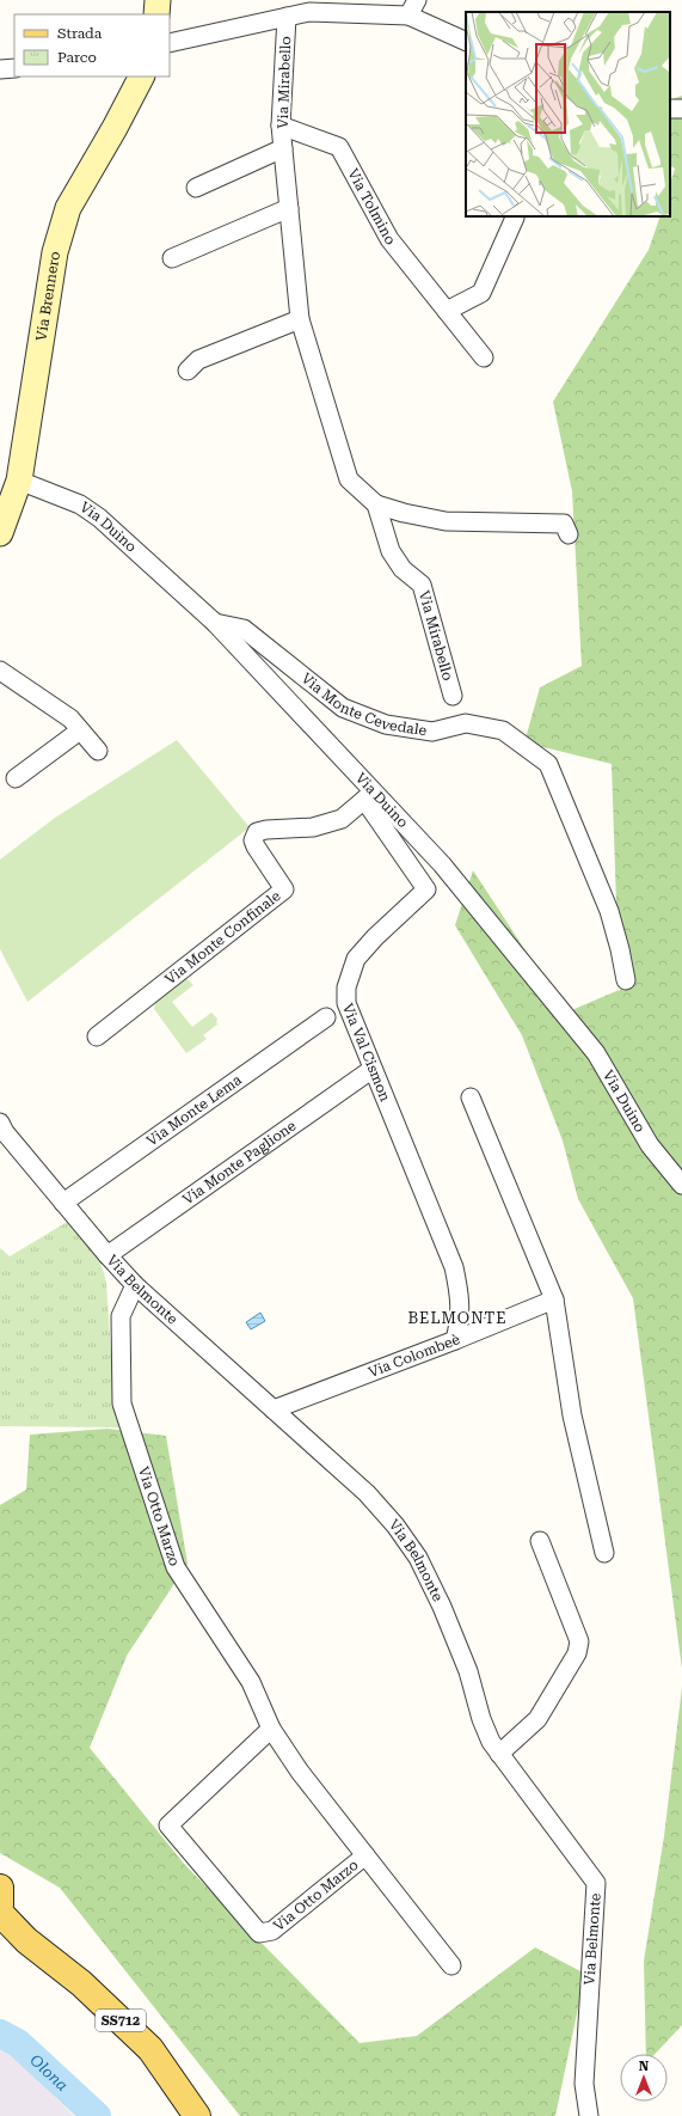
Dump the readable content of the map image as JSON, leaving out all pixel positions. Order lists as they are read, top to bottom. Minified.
{"streets":{"main road":["SS712"],"street":["Via Mirabello","Via Tolmino","Via Brennero","Via Duino","Via Monte Cevedale","Via Monte Confinale","Via Val Cismon","Via Monte Lema","Via Monte Paglione","Via Belmonte","Via Colombeè","Via Otto Marzo"]},"crossings":[["Via Mirabello","Via Tolmino"],["Via Brennero","Via Duino"],["Via Duino","Via Monte Cevedale"],["Via Duino","Via Monte Confinale"],["Via Duino","Via Val Cismon"],["Via Monte Confinale","Via Val Cismon"],["Via Val Cismon","Via Monte Paglione"],["Via Val Cismon","Via Colombeè"],["Via Monte Lema","Via Belmonte"],["Via Monte Paglione","Via Belmonte"],["Via Belmonte","Via Colombeè"],["Via Belmonte","Via Otto Marzo"]],"districts":["BELMONTE"],"water":["Olona"],"legend":["Strada","Parco"],"north":"top"}
